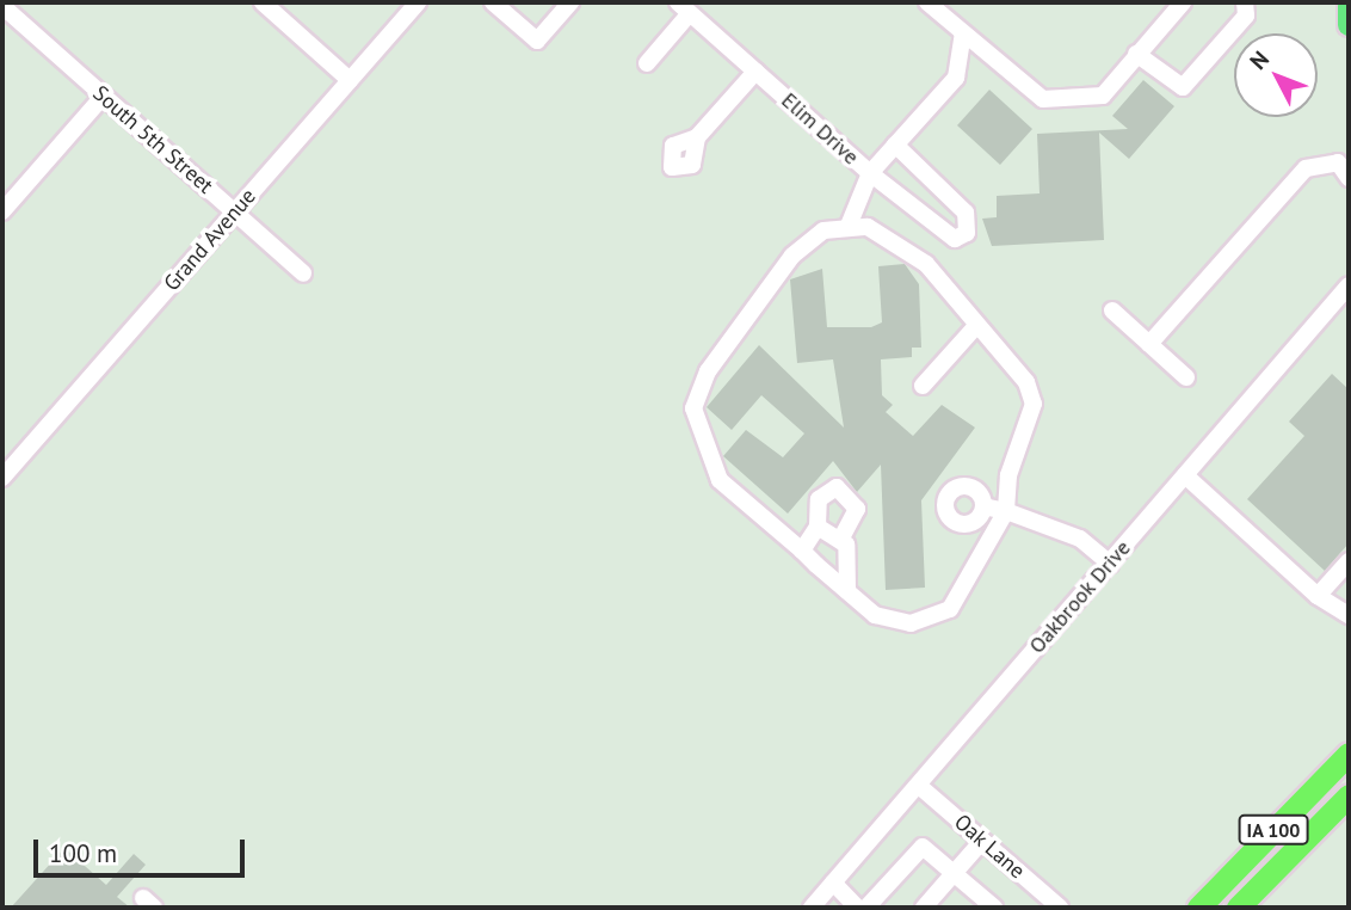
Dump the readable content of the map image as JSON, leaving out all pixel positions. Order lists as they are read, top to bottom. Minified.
{"streets":{"highway":["IA 100"],"street":["Elim Drive","South 5th Street","Grand Avenue","Oakbrook Drive","Oak Lane"]},"crossings":[["South 5th Street","Grand Avenue"],["Oakbrook Drive","Oak Lane"]],"scale_bar":"100 m","north":"top left"}
